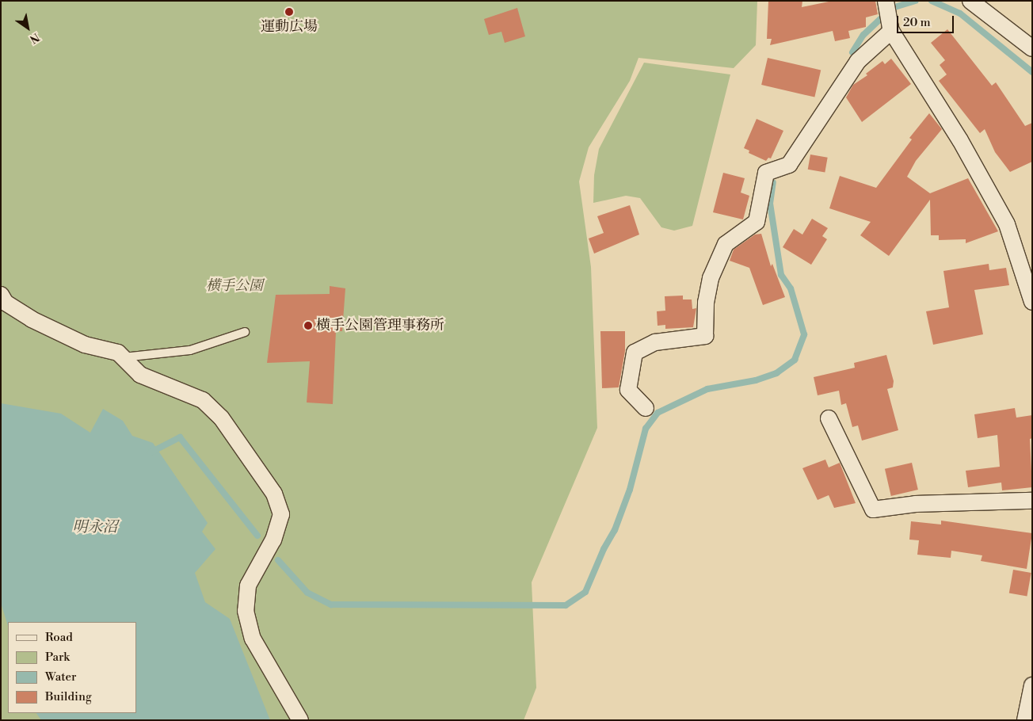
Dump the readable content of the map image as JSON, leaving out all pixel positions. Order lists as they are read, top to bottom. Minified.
{"water":["明永沼"],"parks":["横手公園"],"places":["運動広場","横手公園管理事務所"],"legend":["Road","Park","Water","Building"],"scale_bar":"20 m","north":"bottom right"}
